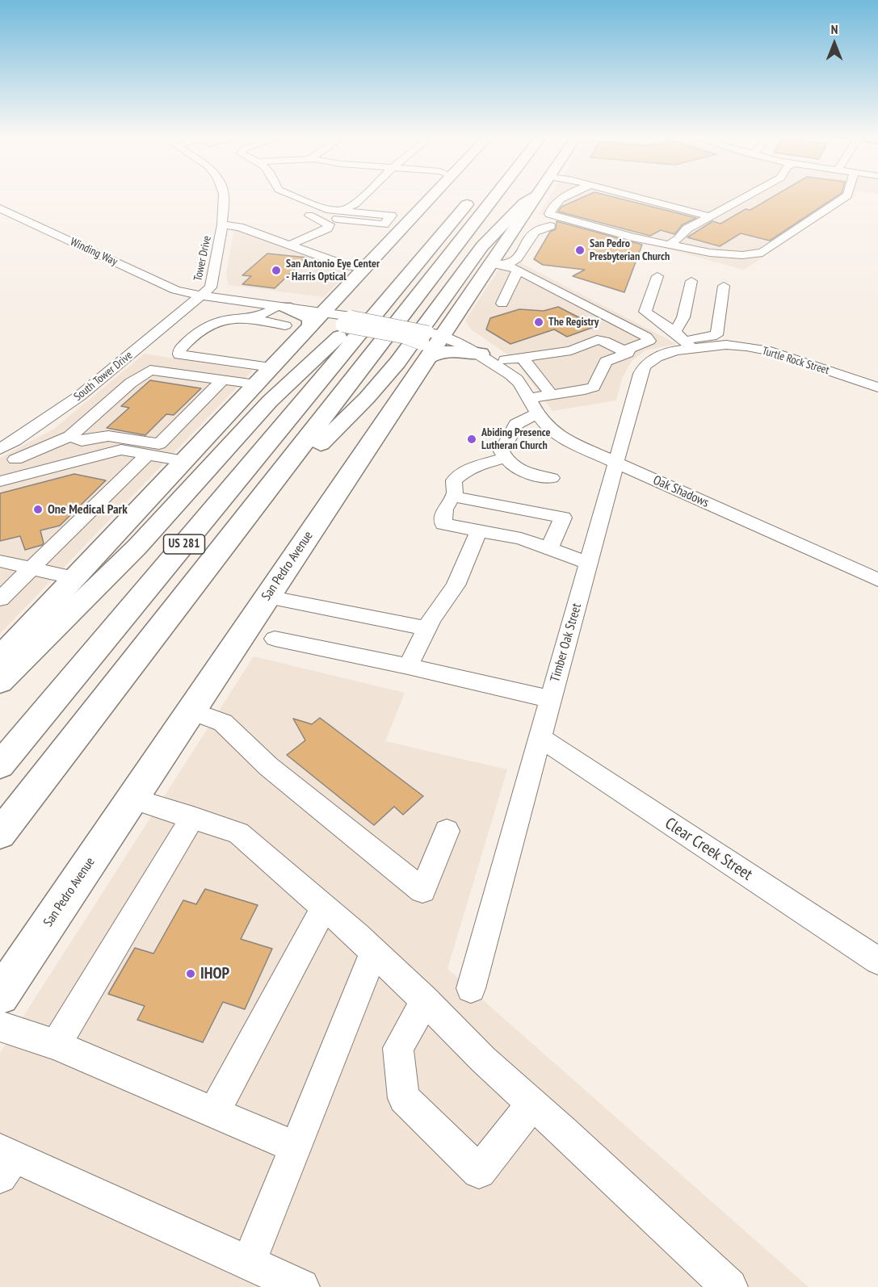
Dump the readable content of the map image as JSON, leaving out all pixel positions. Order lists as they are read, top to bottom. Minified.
{"streets":{"main road":["US 281","San Pedro Avenue"],"street":["Winding Way","Tower Drive","Turtle Rock Street","South Tower Drive","Oak Shadows","Timber Oak Street","Clear Creek Street"]},"crossings":[["Winding Way","South Tower Drive"],["Winding Way","US 281"],["Tower Drive","South Tower Drive"],["Turtle Rock Street","Timber Oak Street"],["Oak Shadows","San Pedro Avenue"],["Oak Shadows","Timber Oak Street"],["Timber Oak Street","Clear Creek Street"]],"places":["San Pedro Presbyterian Church","San Antonio Eye Center - Harris Optical","The Registry","Abiding Presence Lutheran Church","One Medical Park","IHOP"],"north":"top"}
